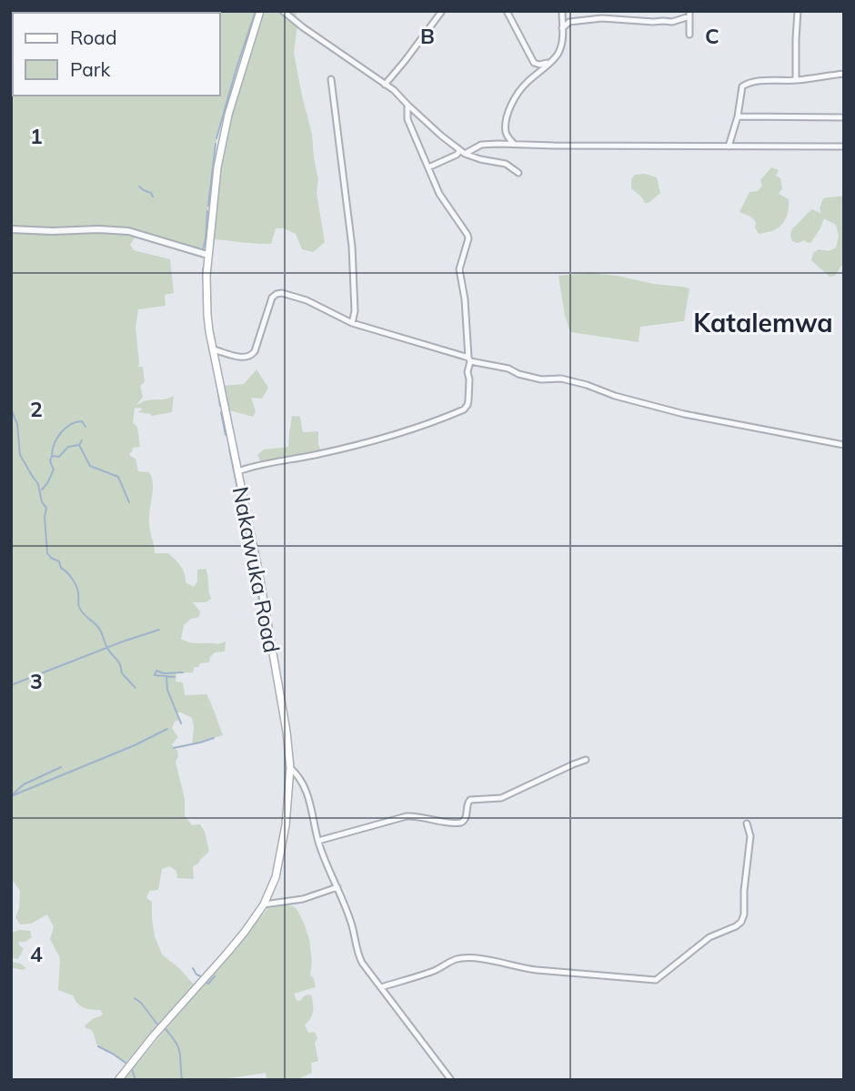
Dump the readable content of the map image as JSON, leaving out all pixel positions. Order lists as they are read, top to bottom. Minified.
{"streets":{"main road":["Nakawuka Road"]},"districts":["Katalemwa"],"legend":["Road","Park"],"grid":{"columns":["B","C"],"rows":["1","2","3","4"]}}
